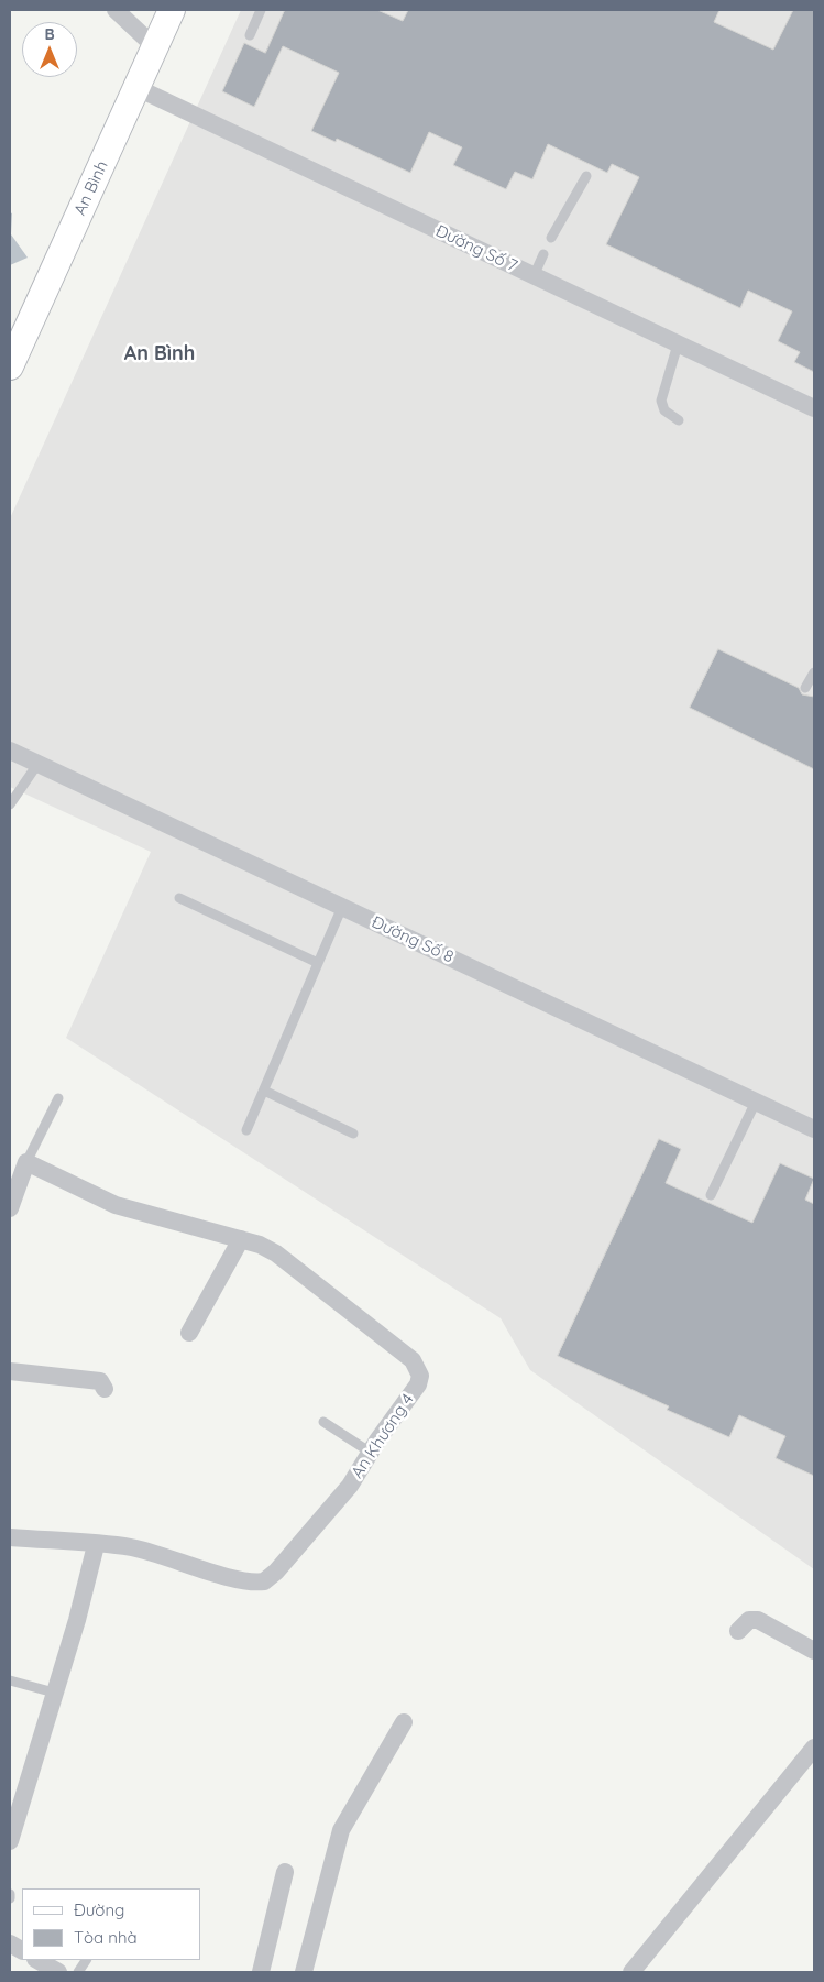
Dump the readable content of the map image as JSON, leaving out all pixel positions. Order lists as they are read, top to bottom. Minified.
{"streets":{"main road":["An Bình"],"street":["Đường Số 7","Đường Số 8","An Khương 4"]},"crossings":[["An Bình","Đường Số 7"]],"districts":["An Bình"],"legend":["Đường","Tòa nhà"],"north":"top"}
